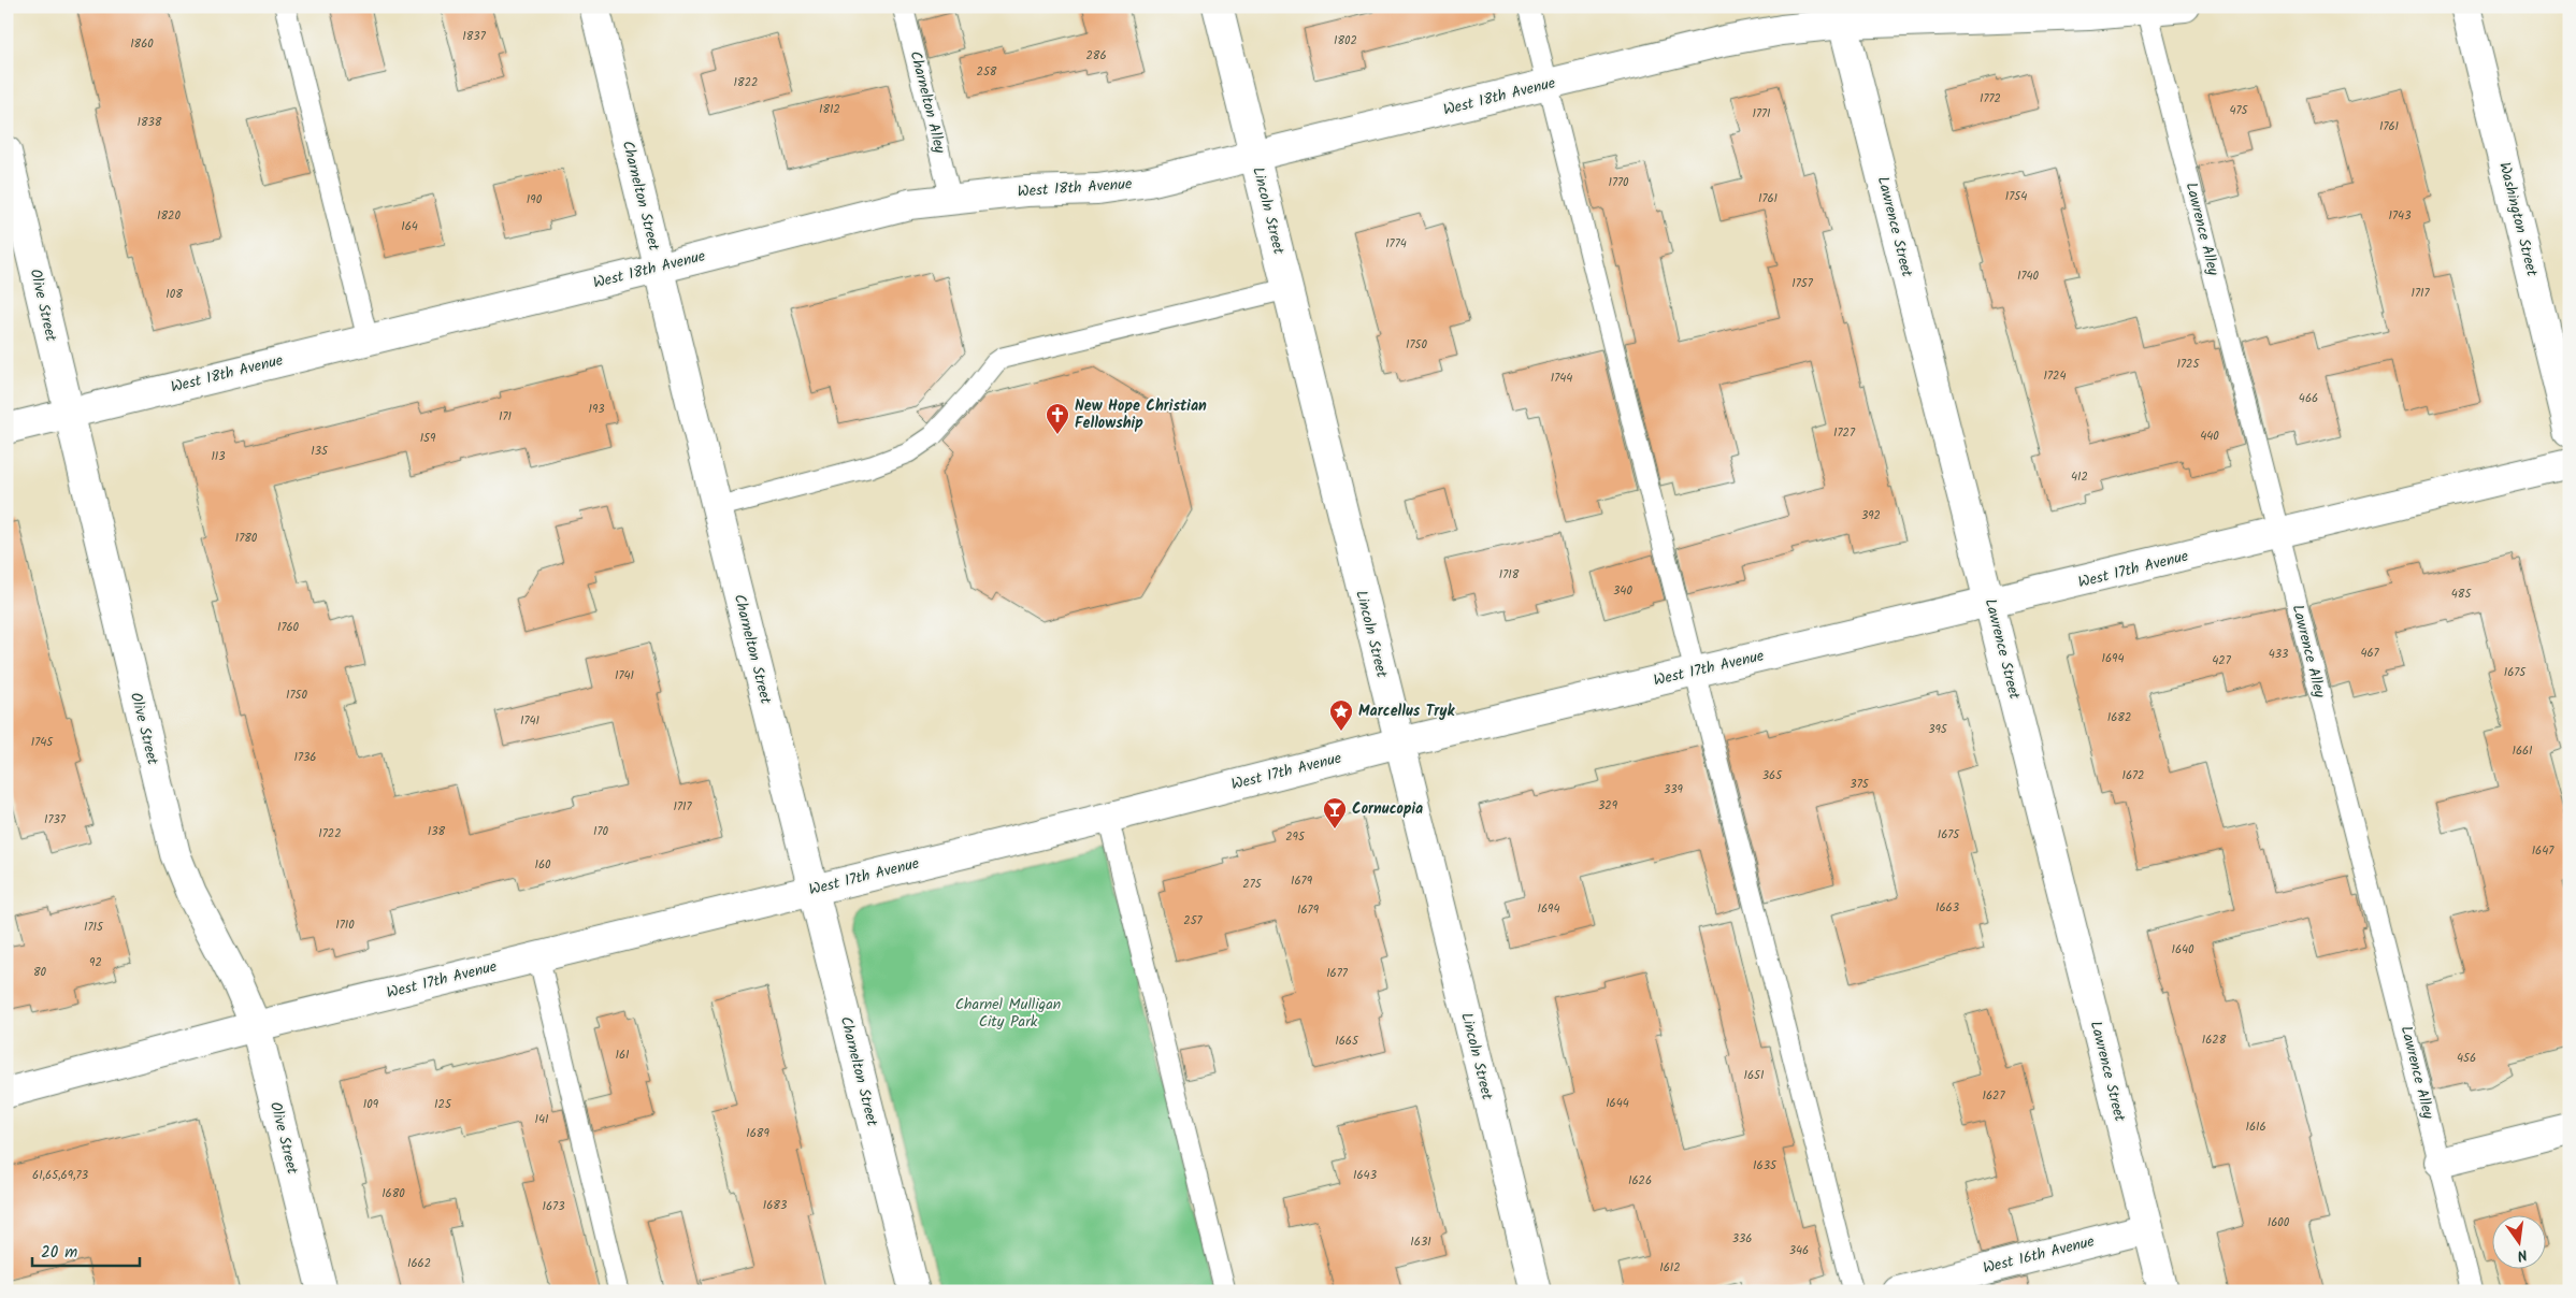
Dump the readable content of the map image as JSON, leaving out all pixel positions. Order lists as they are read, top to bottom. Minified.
{"streets":{"street":["West 18th Avenue","Charnelton Street","Lincoln Street","Washington Street","Lawrence Street","Olive Street","West 17th Avenue","West 16th Avenue"],"lane":["Charnelton Alley","Lawrence Alley"]},"crossings":[["West 18th Avenue","Charnelton Alley"],["West 18th Avenue","Charnelton Street"],["West 18th Avenue","Lincoln Street"],["West 18th Avenue","Lawrence Street"],["West 18th Avenue","Lawrence Alley"],["West 18th Avenue","Olive Street"],["Charnelton Street","West 17th Avenue"],["Lincoln Street","West 17th Avenue"],["Lawrence Street","West 17th Avenue"],["Lawrence Street","West 16th Avenue"],["Lawrence Alley","West 17th Avenue"],["Olive Street","West 17th Avenue"]],"parks":["Charnel Mulligan City Park"],"places":{"church":["New Hope Christian Fellowship"],"place":["Marcellus Tryk"],"bar":["Cornucopia"]},"house_numbers":["1837","1802","1860","286","258","1822","1772","1812","475","1771","1838","1761","1770","1754","1761","190","1820","1743","164","1774","1740","1757","1717","108","1750","1725","1724","1744","466","193","171","1727","440","159","135","113","412","392","1780","1718","340","485","1760","467","433","1694","427","1675","1741","1750","1682","1741","395","1745","1661","1736","365","1672","375","339","329","1717","1737","138","170","1722","1675","295","1647","160","1679","275","1663","1694","1679","257","1710","1715","1640","92","80","1677","1628","1665","161","456","1651","1627","1644","109","125","141","1616","1689","1635","61,65,69,73","1643","1626","1680","1683","1673","1600","336","1631","346","1662","1612"],"scale_bar":"20 m","north":"bottom"}
